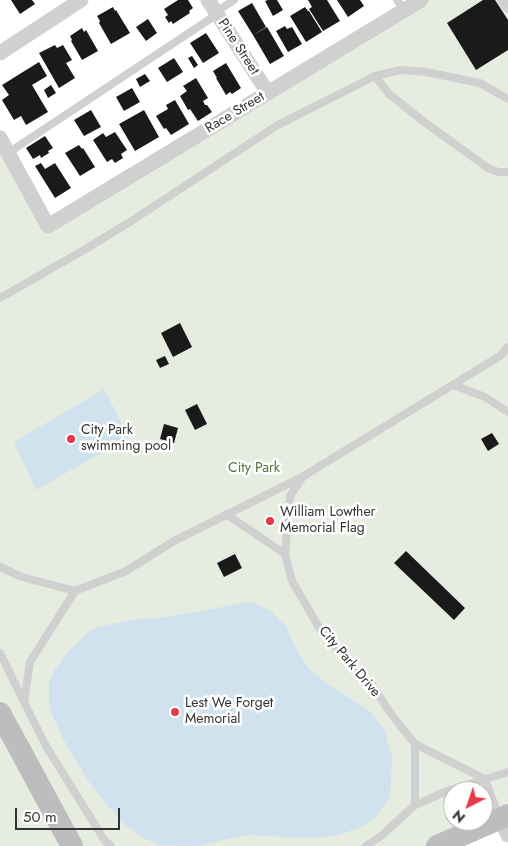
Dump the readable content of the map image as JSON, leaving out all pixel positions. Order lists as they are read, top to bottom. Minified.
{"streets":{"street":["Pine Street","Race Street"],"lane":["City Park Drive"]},"crossings":[["Pine Street","Race Street"]],"parks":["City Park"],"places":["City Park swimming pool","William Lowther Memorial Flag","Lest We Forget Memorial"],"scale_bar":"50 m","north":"bottom left"}
